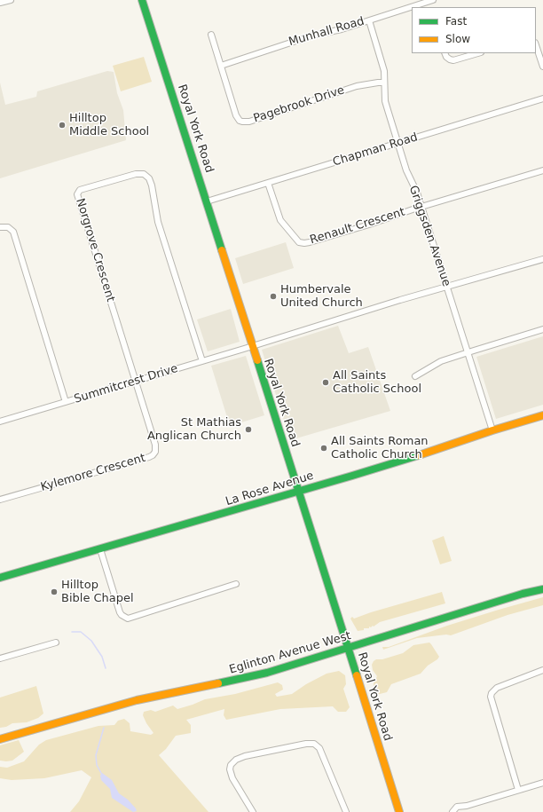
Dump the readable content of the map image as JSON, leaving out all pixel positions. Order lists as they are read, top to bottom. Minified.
{"streets":{"main road":["Royal York Road","La Rose Avenue","Eglinton Avenue West"],"street":["Munhall Road","Pagebrook Drive","Chapman Road","Renault Crescent","Griggsden Avenue","Norgrove Crescent","Summitcrest Drive","Kylemore Crescent"]},"crossings":[["Munhall Road","Pagebrook Drive"],["Munhall Road","Griggsden Avenue"],["Pagebrook Drive","Griggsden Avenue"],["Royal York Road","Chapman Road"],["Royal York Road","Summitcrest Drive"],["Royal York Road","La Rose Avenue"],["Royal York Road","Eglinton Avenue West"],["Chapman Road","Renault Crescent"],["Chapman Road","Griggsden Avenue"],["Renault Crescent","Griggsden Avenue"],["Griggsden Avenue","La Rose Avenue"],["Norgrove Crescent","Summitcrest Drive"],["Norgrove Crescent","Kylemore Crescent"],["Summitcrest Drive","Kylemore Crescent"]],"places":["Hilltop Middle School","Humbervale United Church","All Saints Catholic School","St Mathias Anglican Church","All Saints Roman Catholic Church","Hilltop Bible Chapel"],"legend":["Fast","Slow"]}
